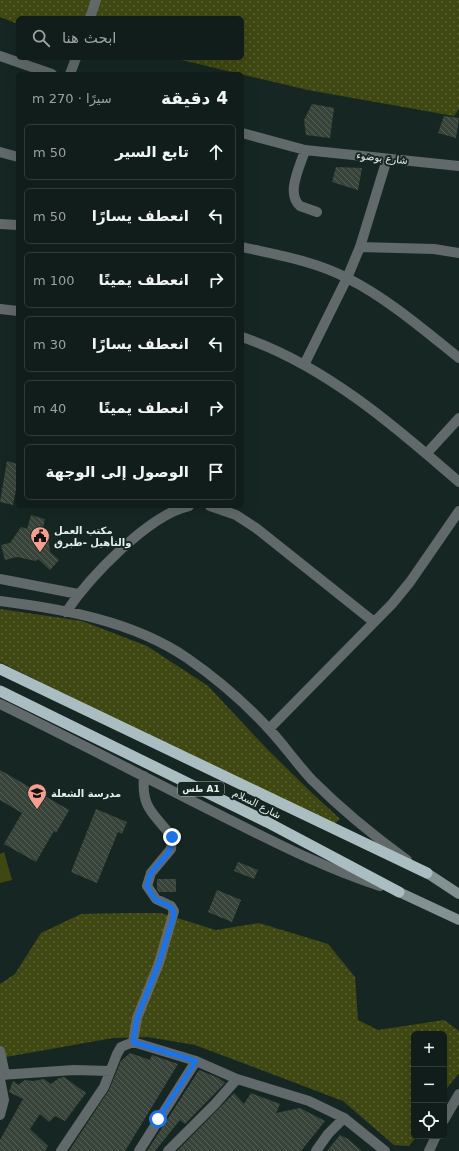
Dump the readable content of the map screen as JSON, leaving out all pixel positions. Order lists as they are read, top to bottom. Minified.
{"streets":{"highway":["طس A1","شارع السلام"],"street":["شارع بوضوء"]},"places":{"public building":["مكتب العمل والتأهيل -طبرق"],"school or university":["مدرسة الشعلة"]},"page":{"search":"ابحث هنا","heading":["4 دقيقة","سيرًا · 270 m"],"list":[["تابع السير","50 m"],["انعطف يسارًا","50 m"],["انعطف يمينًا","100 m"],["انعطف يسارًا","30 m"],["انعطف يمينًا","40 m"],"الوصول إلى الوجهة"],"map_buttons":["+","−"]}}
